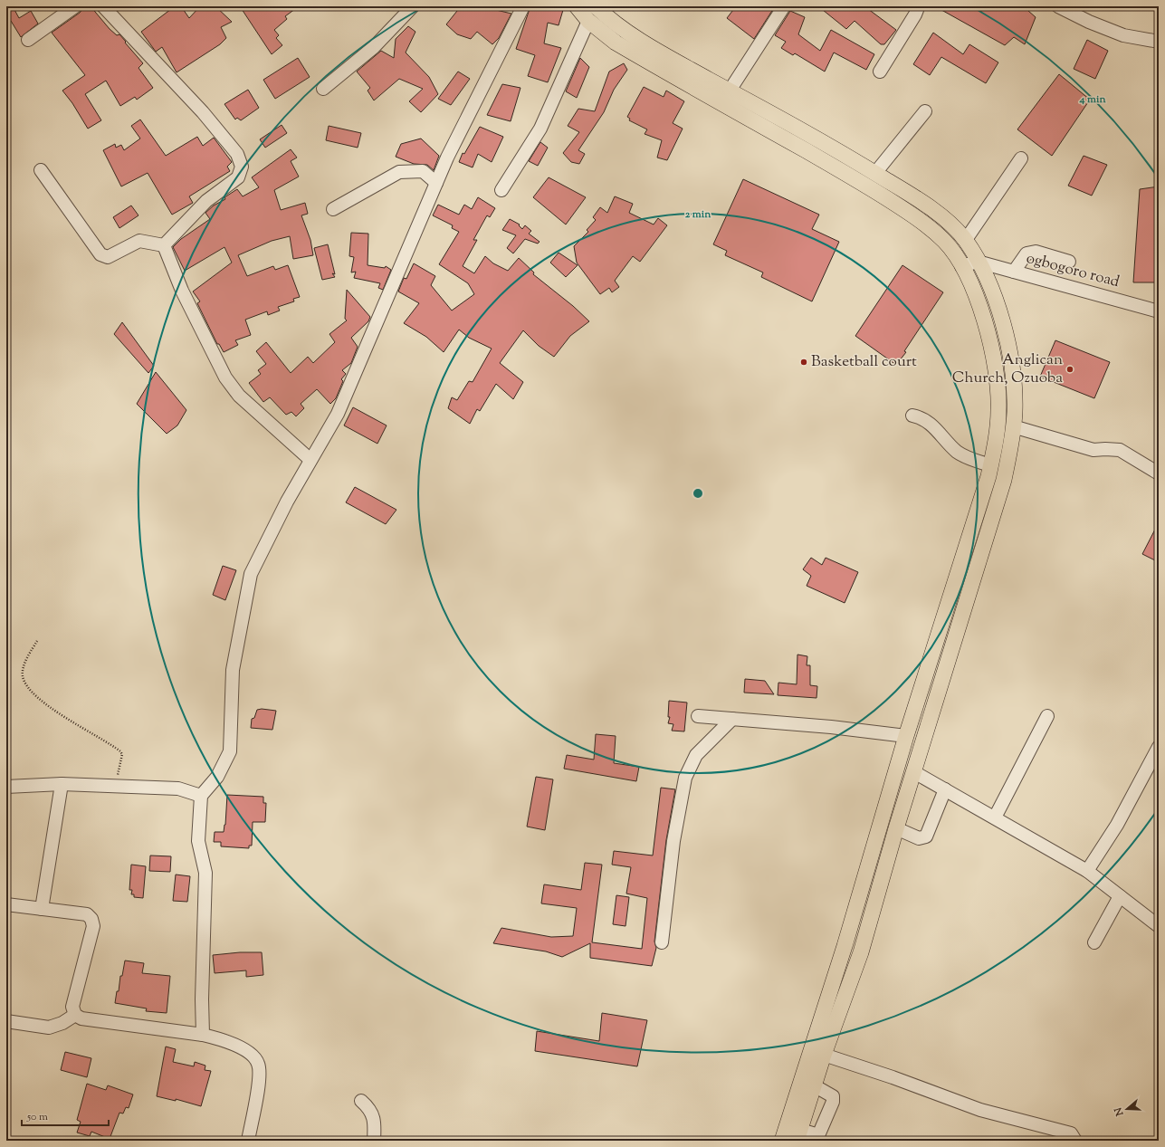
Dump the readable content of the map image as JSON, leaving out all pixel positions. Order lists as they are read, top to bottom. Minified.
{"streets":{"street":["ogbogoro road"]},"places":["Basketball court","Anglican Church, Ozuoba"],"scale_bar":"50 m","north":"left","rings":["4 min","2 min"]}
